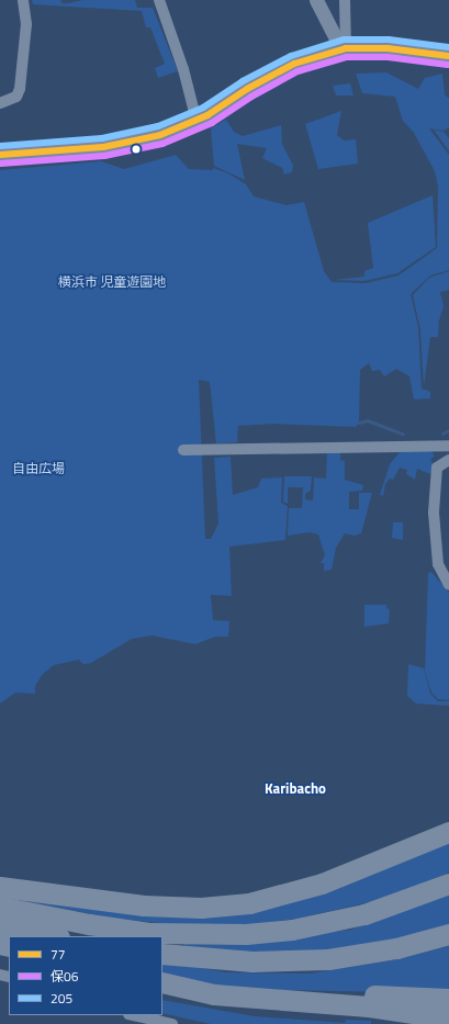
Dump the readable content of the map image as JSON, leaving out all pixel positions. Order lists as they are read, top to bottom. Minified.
{"districts":["Karibacho"],"parks":["横浜市 児童遊園地","自由広場"],"lines":["transit line 205","transit line 77","transit line 保06"],"legend":["77","保06","205"]}
